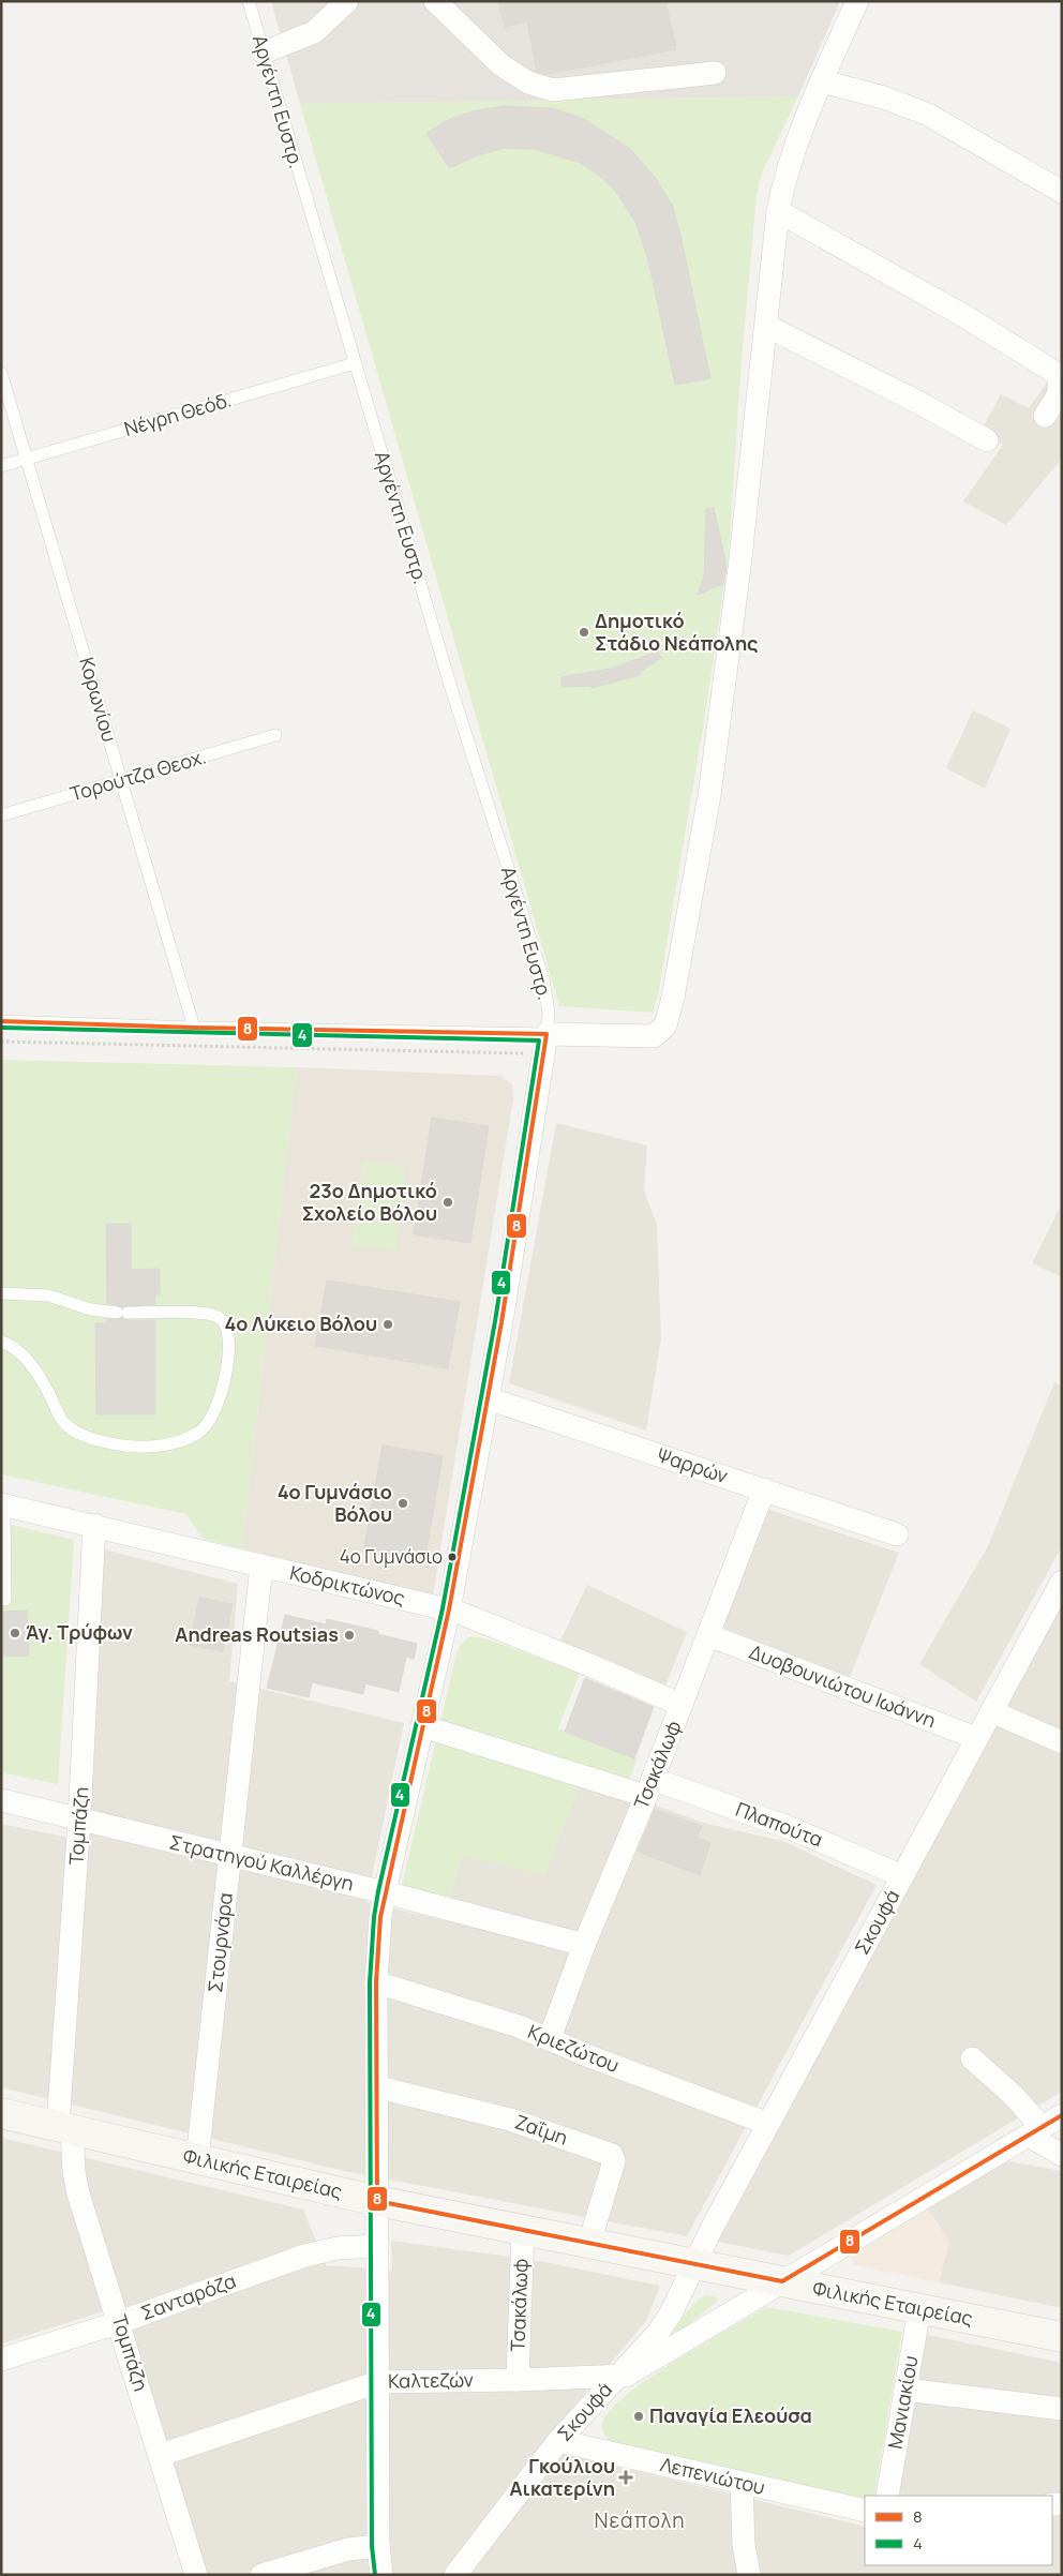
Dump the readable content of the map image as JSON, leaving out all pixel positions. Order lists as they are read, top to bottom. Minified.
{"streets":{"street":["Ψαρρών","Κοδρικτώνος","Δυοβουνιώτου Ιωάννη","Τσακάλωφ","Πλαπούτα","Τομπάζη","Στρατηγού Καλλέργη","Σκουφά","Στουρνάρα","Κριεζώτου","Ζαΐμη","Φιλικής Εταιρείας","Σανταρόζα","Καλτεζών","Μανιακίου","Λεπενιώτου"],"lane":["Αργέντη Ευστρ.","Νέγρη Θεόδ.","Κορωνίου","Τορούτζα Θεοχ."]},"crossings":[["Αργέντη Ευστρ.","Νέγρη Θεόδ."],["Νέγρη Θεόδ.","Κορωνίου"],["Κορωνίου","Τορούτζα Θεοχ."],["Ψαρρών","Τσακάλωφ"],["Κοδρικτώνος","Τσακάλωφ"],["Κοδρικτώνος","Τομπάζη"],["Κοδρικτώνος","Στουρνάρα"],["Δυοβουνιώτου Ιωάννη","Τσακάλωφ"],["Δυοβουνιώτου Ιωάννη","Σκουφά"],["Τσακάλωφ","Πλαπούτα"],["Τσακάλωφ","Στρατηγού Καλλέργη"],["Τσακάλωφ","Κριεζώτου"],["Τσακάλωφ","Φιλικής Εταιρείας"],["Τσακάλωφ","Καλτεζών"],["Πλαπούτα","Σκουφά"],["Τομπάζη","Στρατηγού Καλλέργη"],["Τομπάζη","Φιλικής Εταιρείας"],["Τομπάζη","Σανταρόζα"],["Τομπάζη","Καλτεζών"],["Στρατηγού Καλλέργη","Στουρνάρα"],["Σκουφά","Κριεζώτου"],["Σκουφά","Φιλικής Εταιρείας"],["Σκουφά","Καλτεζών"],["Σκουφά","Λεπενιώτου"],["Στουρνάρα","Φιλικής Εταιρείας"],["Ζαΐμη","Φιλικής Εταιρείας"],["Φιλικής Εταιρείας","Μανιακίου"]],"districts":["Νεάπολη"],"places":{"other":["Δημοτικό Στάδιο Νεάπολης","23ο Δημοτικό Σχολείο Βόλου","4ο Λύκειο Βόλου","4ο Γυμνάσιο Βόλου","4ο Γυμνάσιο","Άγ. Τρύφων","Andreas Routsias","Παναγία Ελεούσα"],"health":["Γκούλιου Αικατερίνη"]},"lines":["transit line 8","transit line 4"],"legend":["8","4"]}
